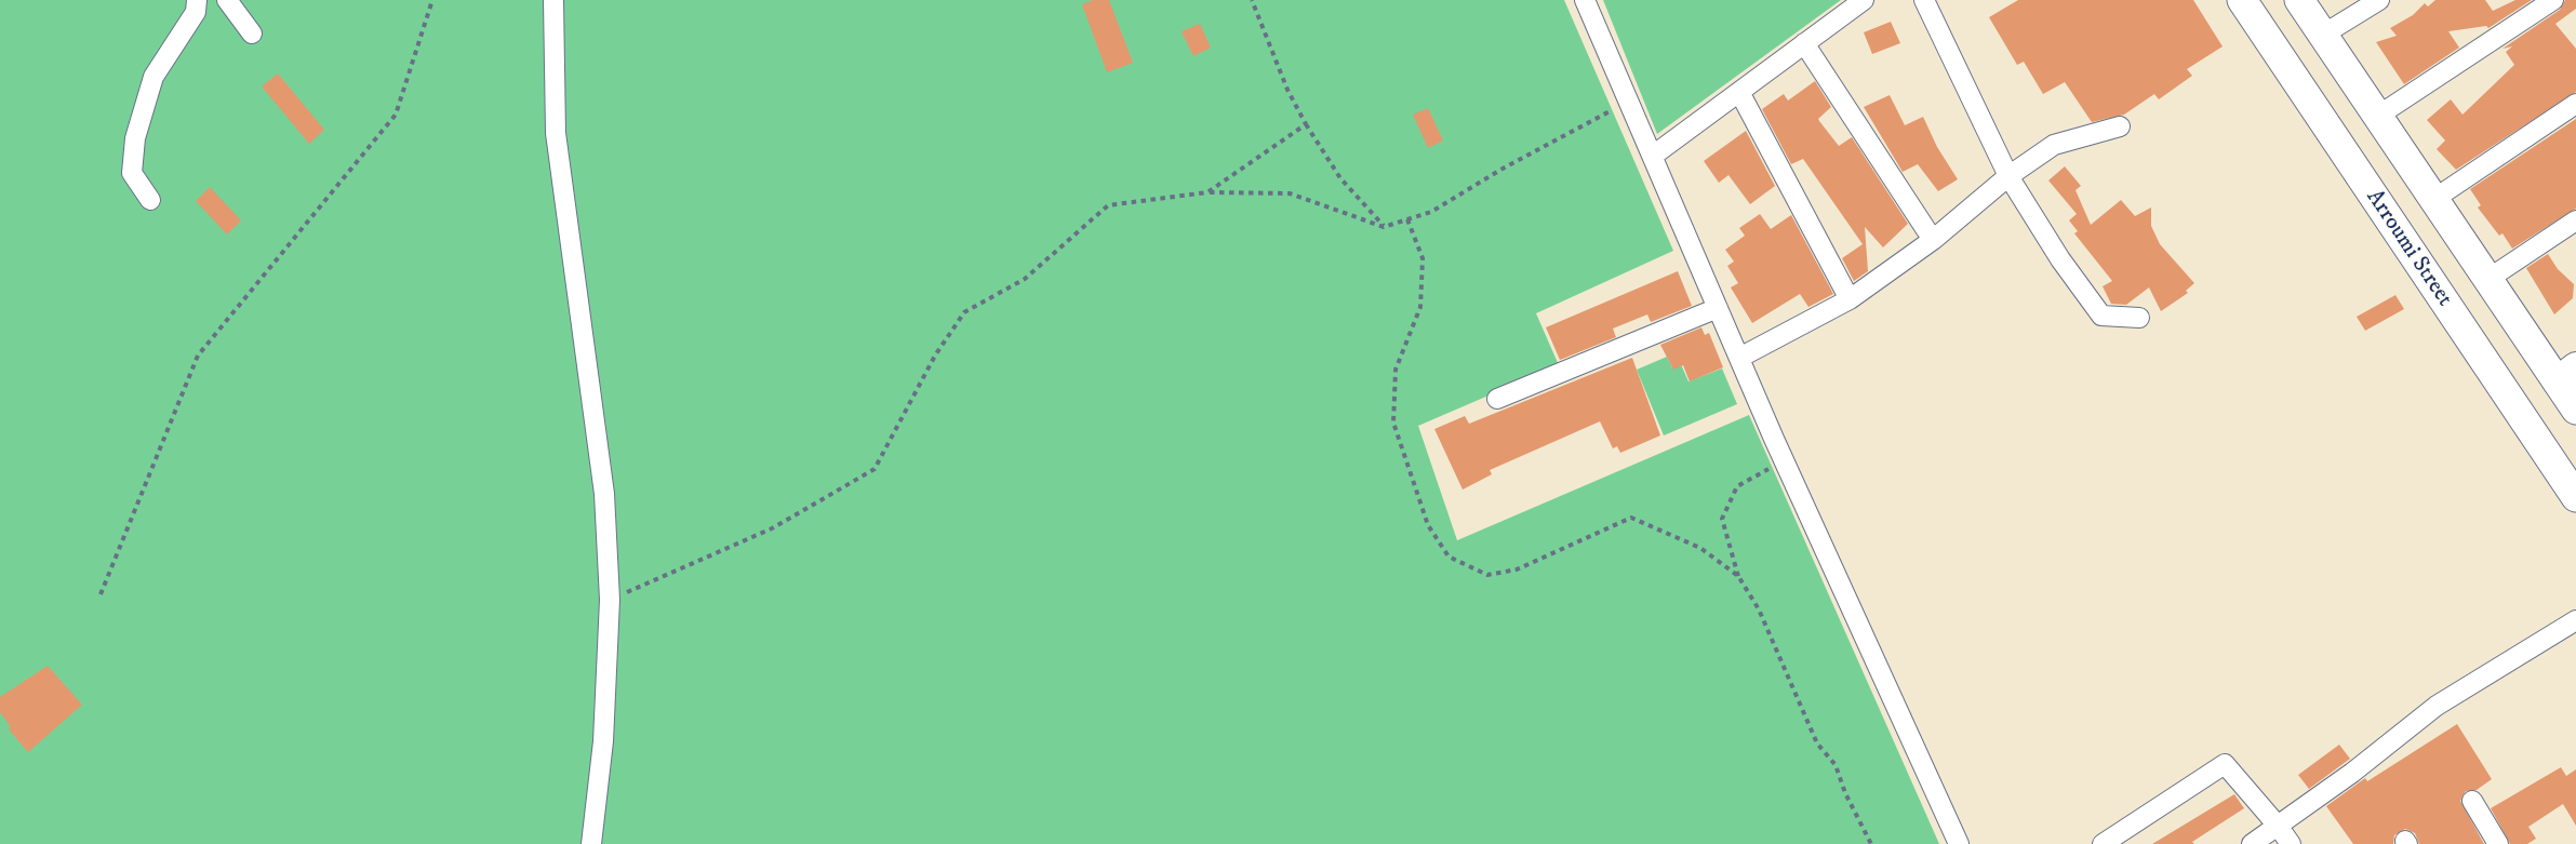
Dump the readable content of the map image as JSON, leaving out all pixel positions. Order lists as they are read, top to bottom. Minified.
{"streets":{"main road":["Arroumi Street"]}}
